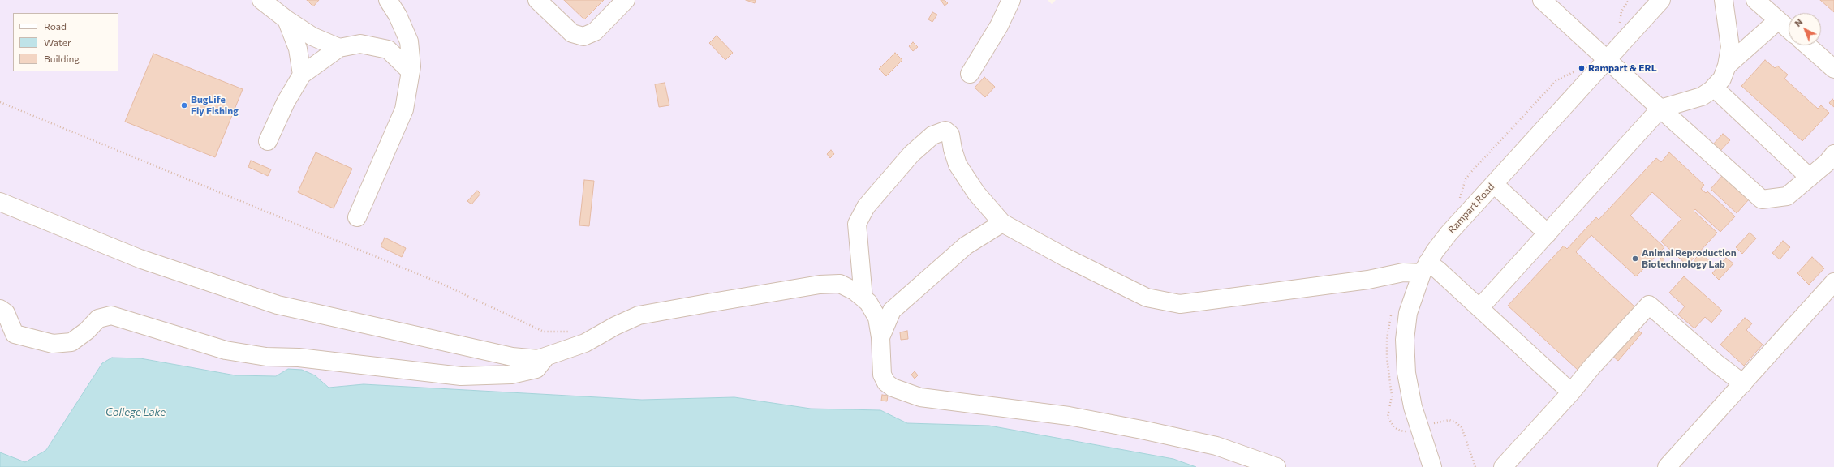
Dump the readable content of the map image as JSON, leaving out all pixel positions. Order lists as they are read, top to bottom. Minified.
{"streets":{"street":["Rampart Road"]},"water":["College Lake"],"places":["Rampart & ERL","BugLife Fly Fishing","Animal Reproduction Biotechnology Lab"],"legend":["Road","Water","Building"],"north":"top left"}
